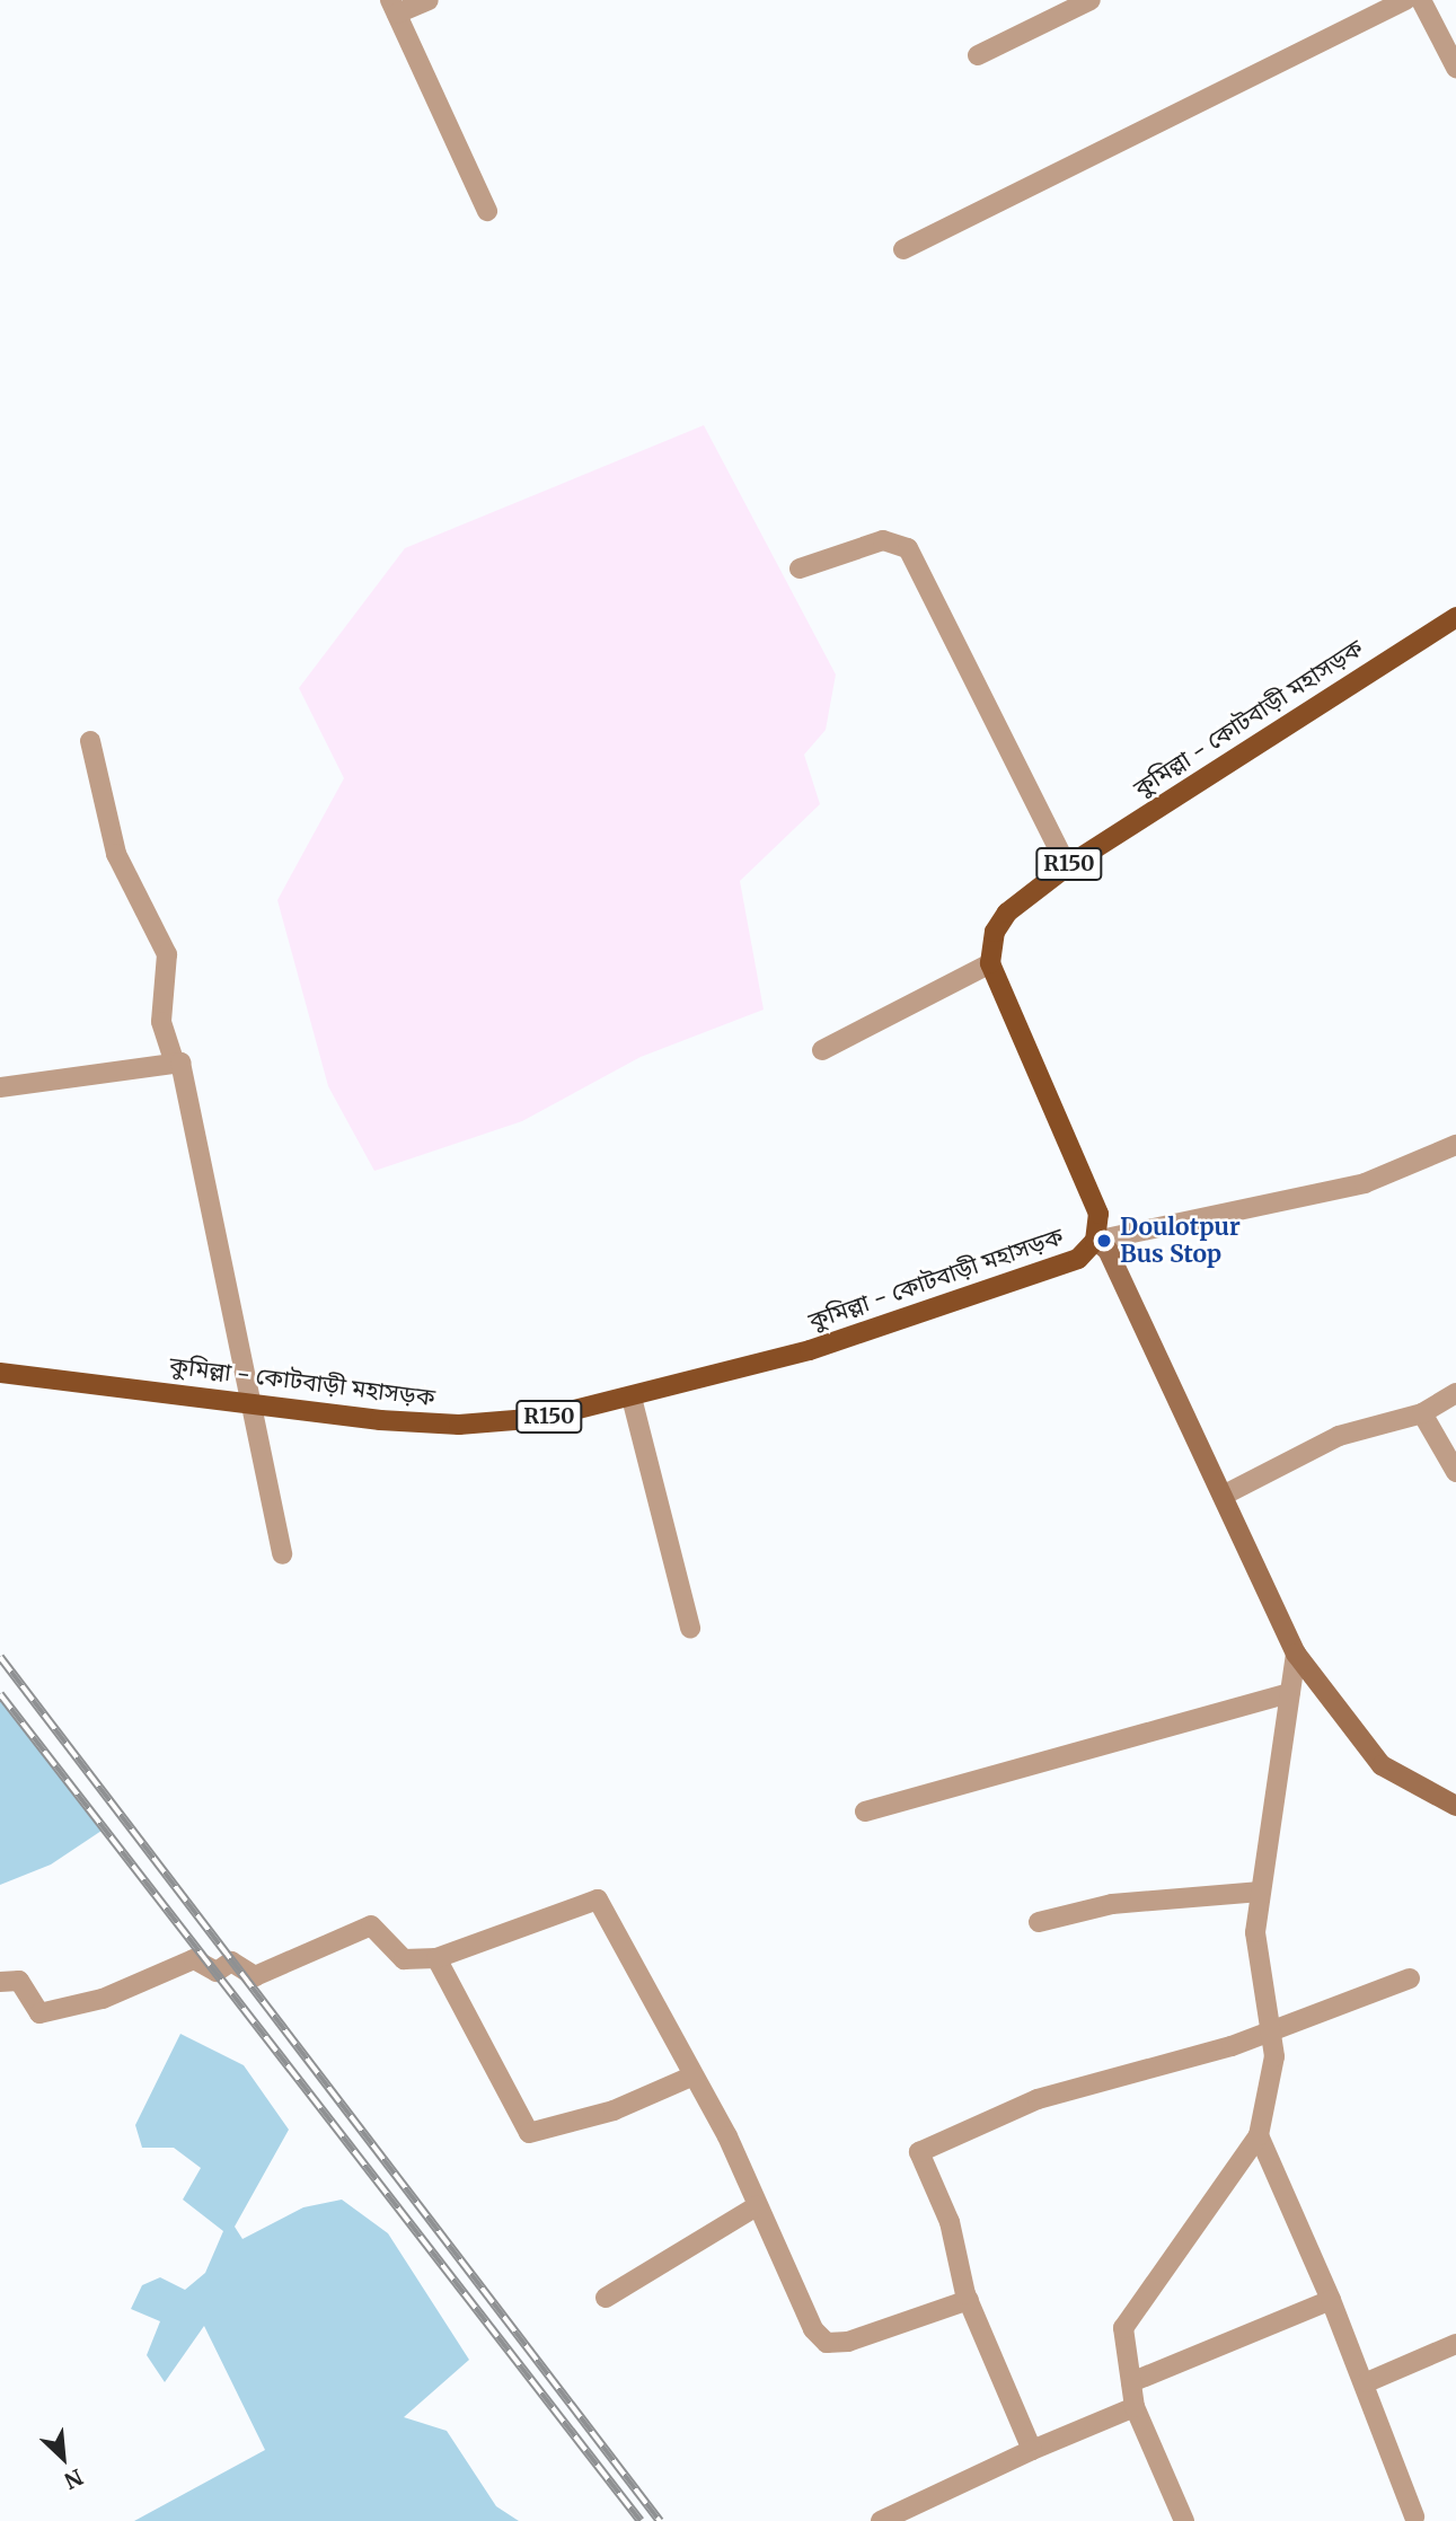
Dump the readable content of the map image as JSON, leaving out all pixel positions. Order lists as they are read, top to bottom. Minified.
{"streets":{"main road":["কুমিল্লা - কোটবাড়ী মহাসড়ক","R150"]},"places":["Doulotpur Bus Stop"],"north":"bottom right"}
